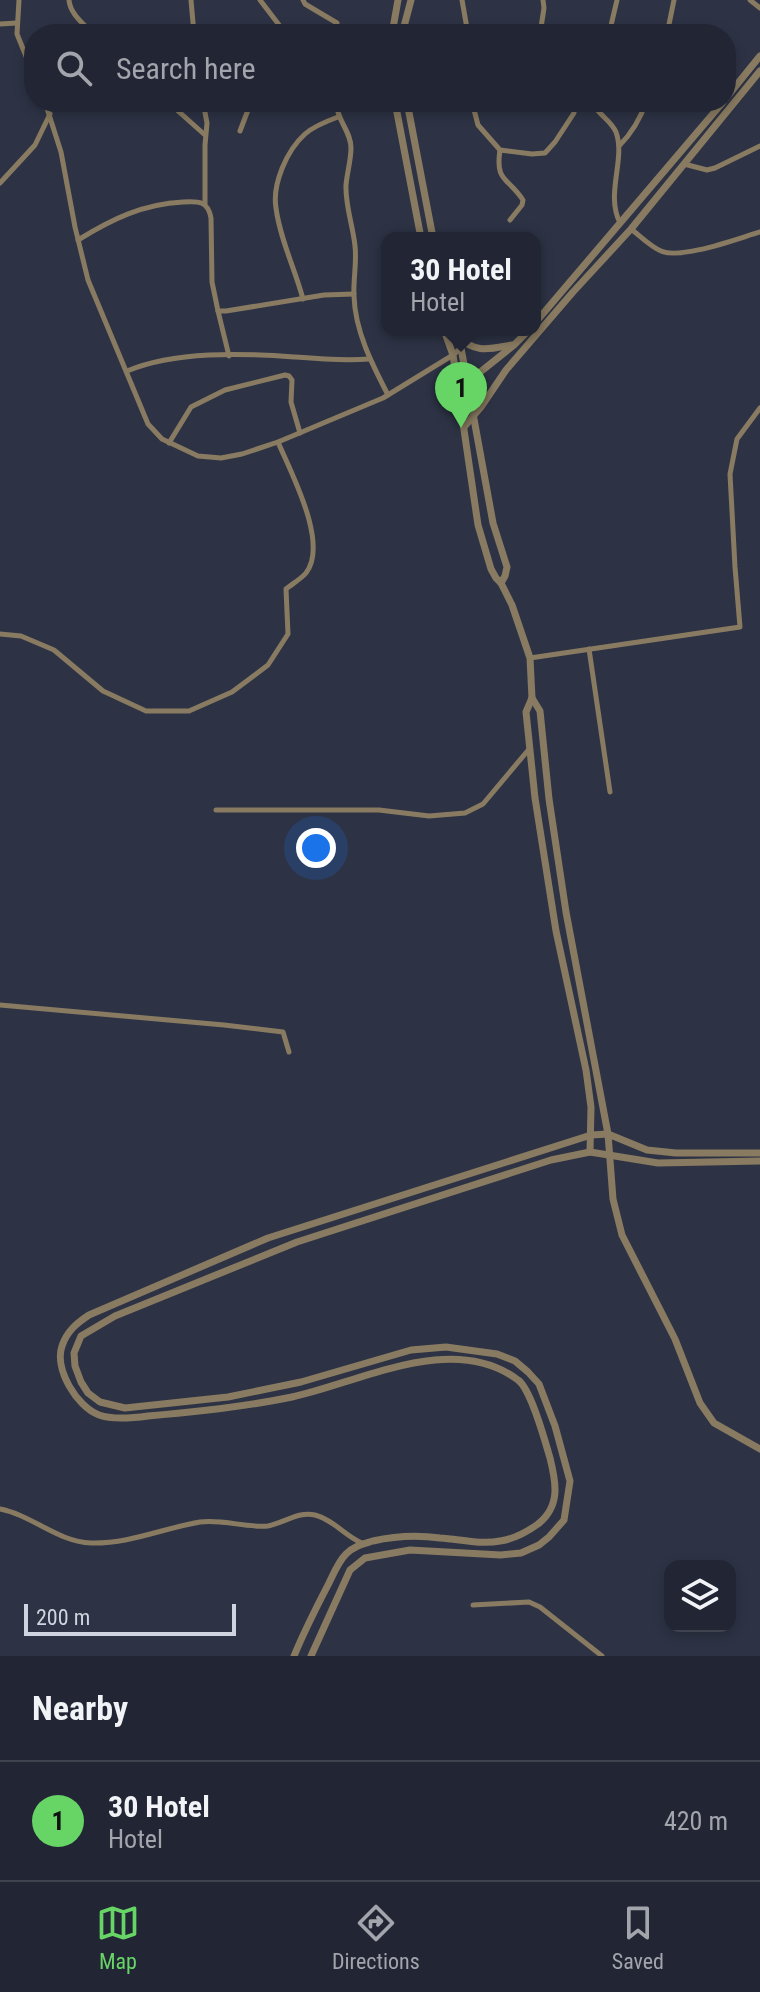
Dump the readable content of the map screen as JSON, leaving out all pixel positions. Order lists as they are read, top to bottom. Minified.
{"scale_bar":"200 m","page":{"search":"Search here","popup":["30 Hotel","Hotel"],"pins":"1","scale":"200 m","heading":"Nearby","list":[{"mark":"1","name":"30 Hotel","note":"Hotel","value":"420 m"}],"nav":["Map","Directions","Saved"]}}
